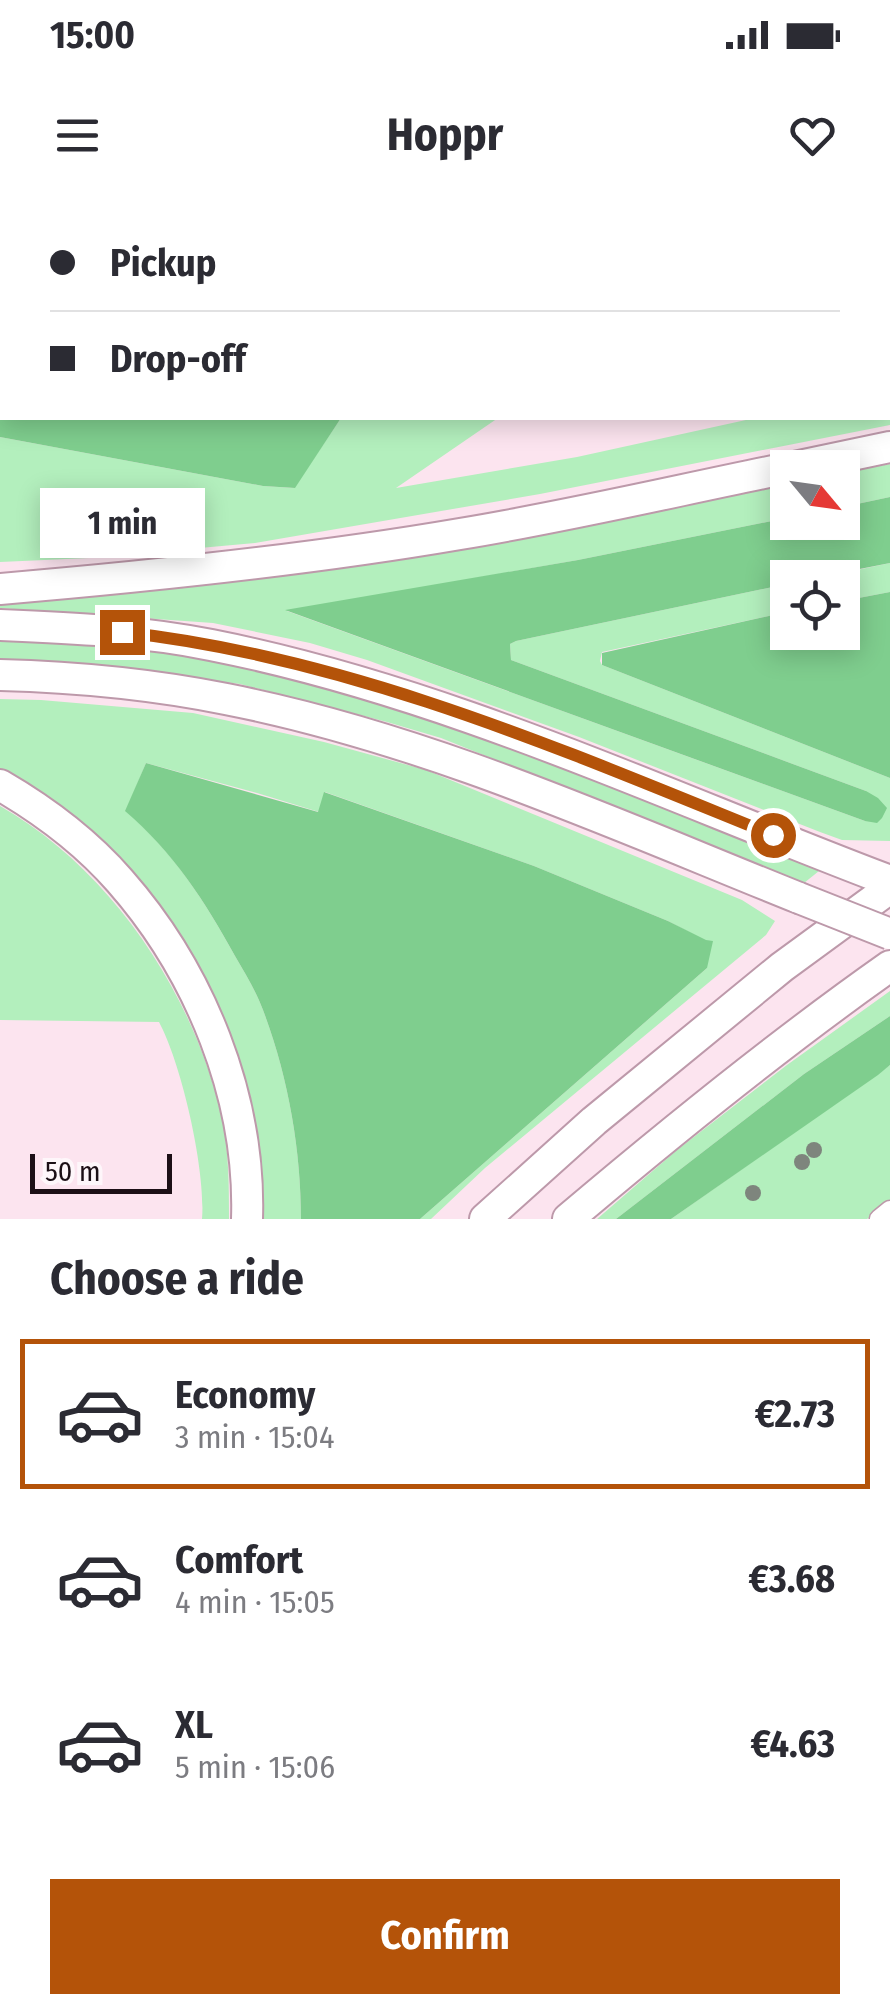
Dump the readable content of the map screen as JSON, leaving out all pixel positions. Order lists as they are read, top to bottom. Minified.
{"scale_bar":"50 m","north":"bottom right","page":{"status":"15:00","header":"Hoppr","banner":["Pickup","Drop-off"],"bubble":"1 min","scale":"50 m","heading":"Choose a ride","list":[{"name":"Economy","note":"3 min · 15:04","value":"€2.73"},{"name":"Comfort","note":"4 min · 15:05","value":"€3.68"},{"name":"XL","note":"5 min · 15:06","value":"€4.63"}],"buttons":"Confirm"}}
